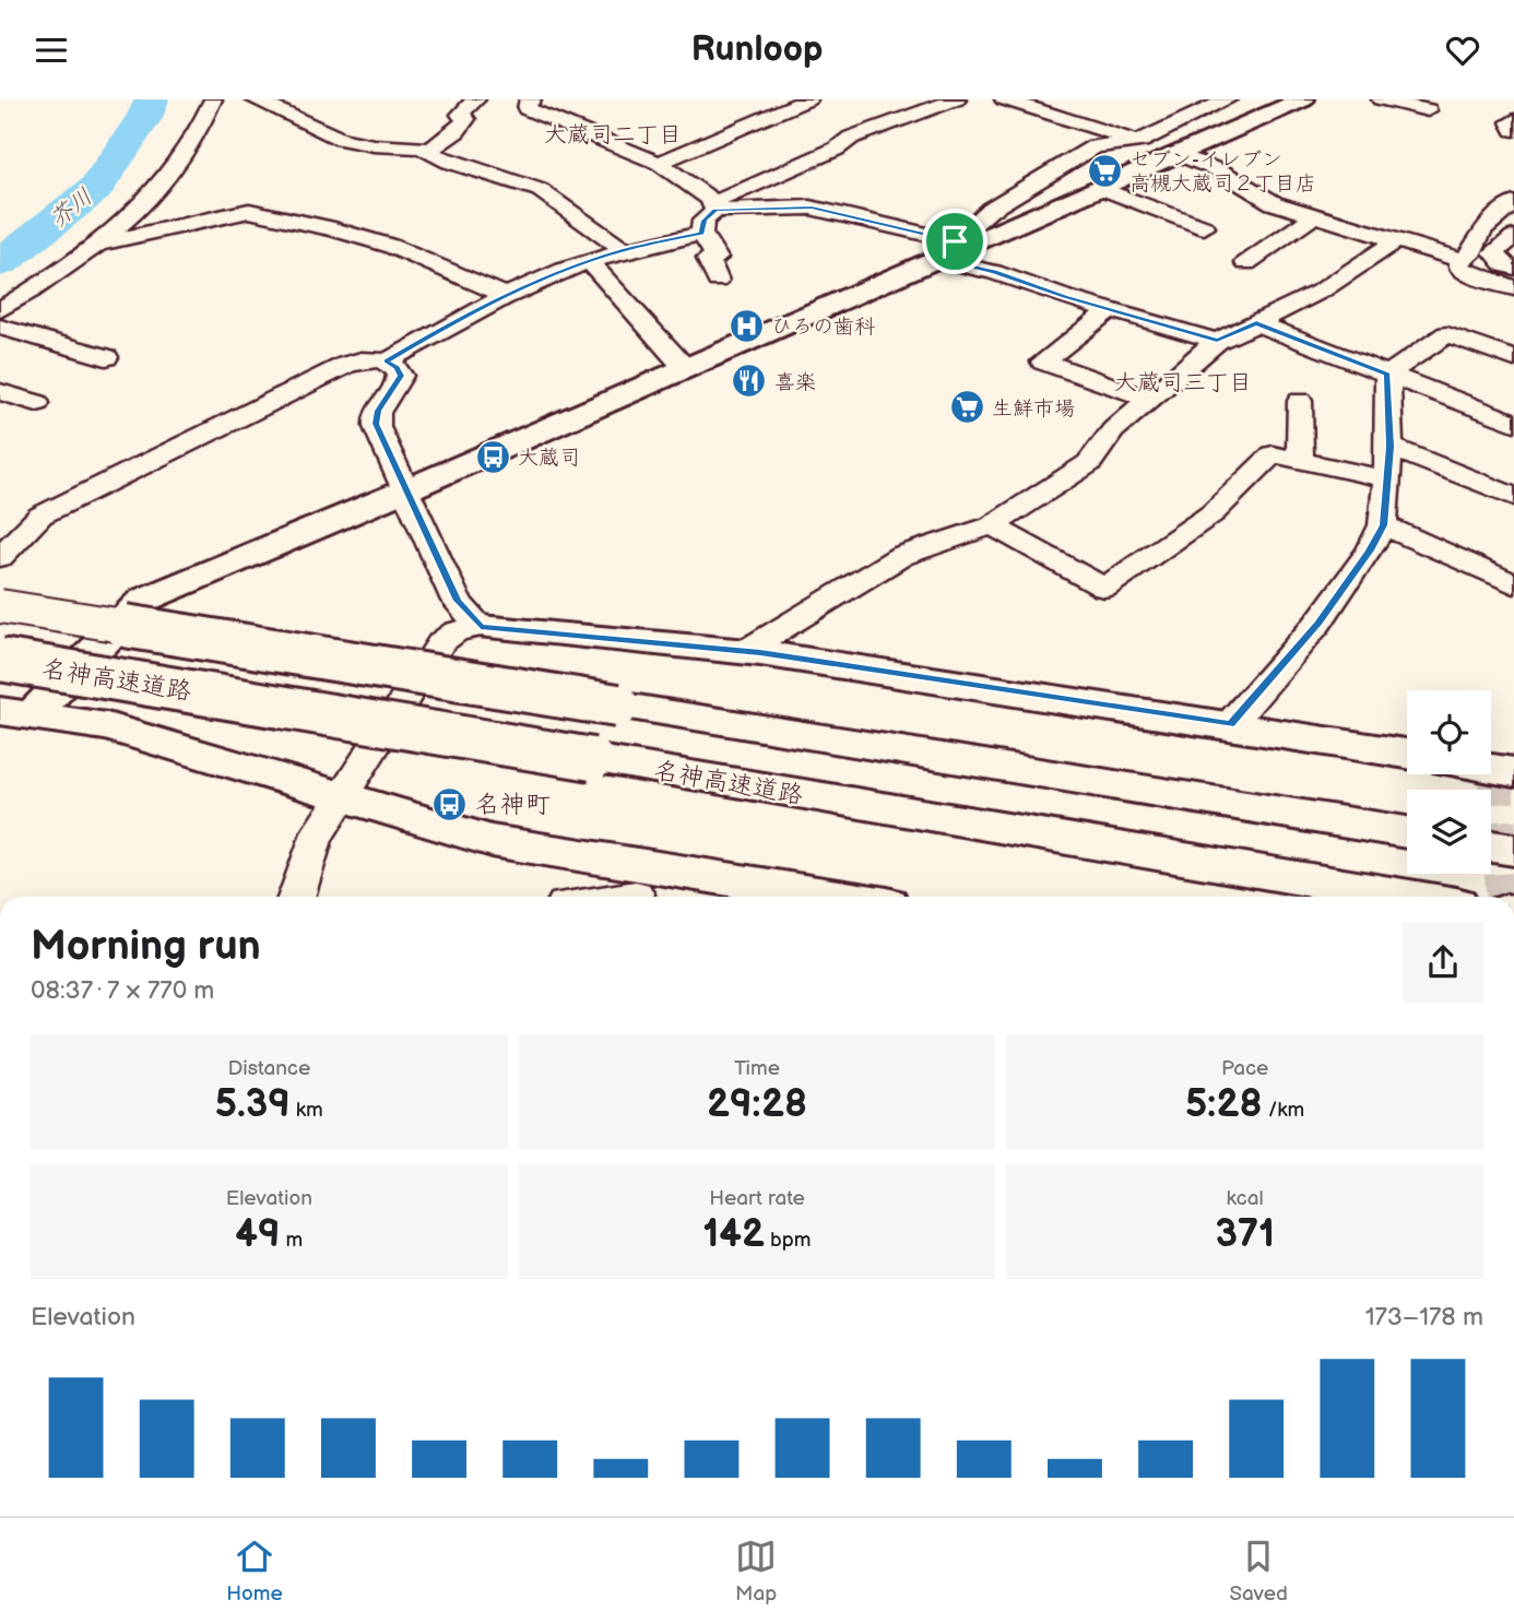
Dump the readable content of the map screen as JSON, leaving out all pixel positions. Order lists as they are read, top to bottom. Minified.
{"streets":{"main road":["名神高速道路"]},"districts":["大蔵司二丁目","大蔵司三丁目"],"water":["芥川"],"places":{"supermarket":["セブン-イレブン 高槻大蔵司２丁目店","生鮮市場"],"hospital":["ひろの歯科"],"restaurant":["喜楽"],"bus stop":["大蔵司","名神町"]},"page":{"header":"Runloop","heading":["Morning run","08:37 · 7 × 770 m"],"stats":[["Distance","5.39 km"],["Time","29:28"],["Pace","5:28 /km"],["Elevation","49 m"],["Heart rate","142 bpm"],["kcal","371"]],"chart":["Elevation","173–178 m"],"tabs":["Home","Map","Saved"]}}
